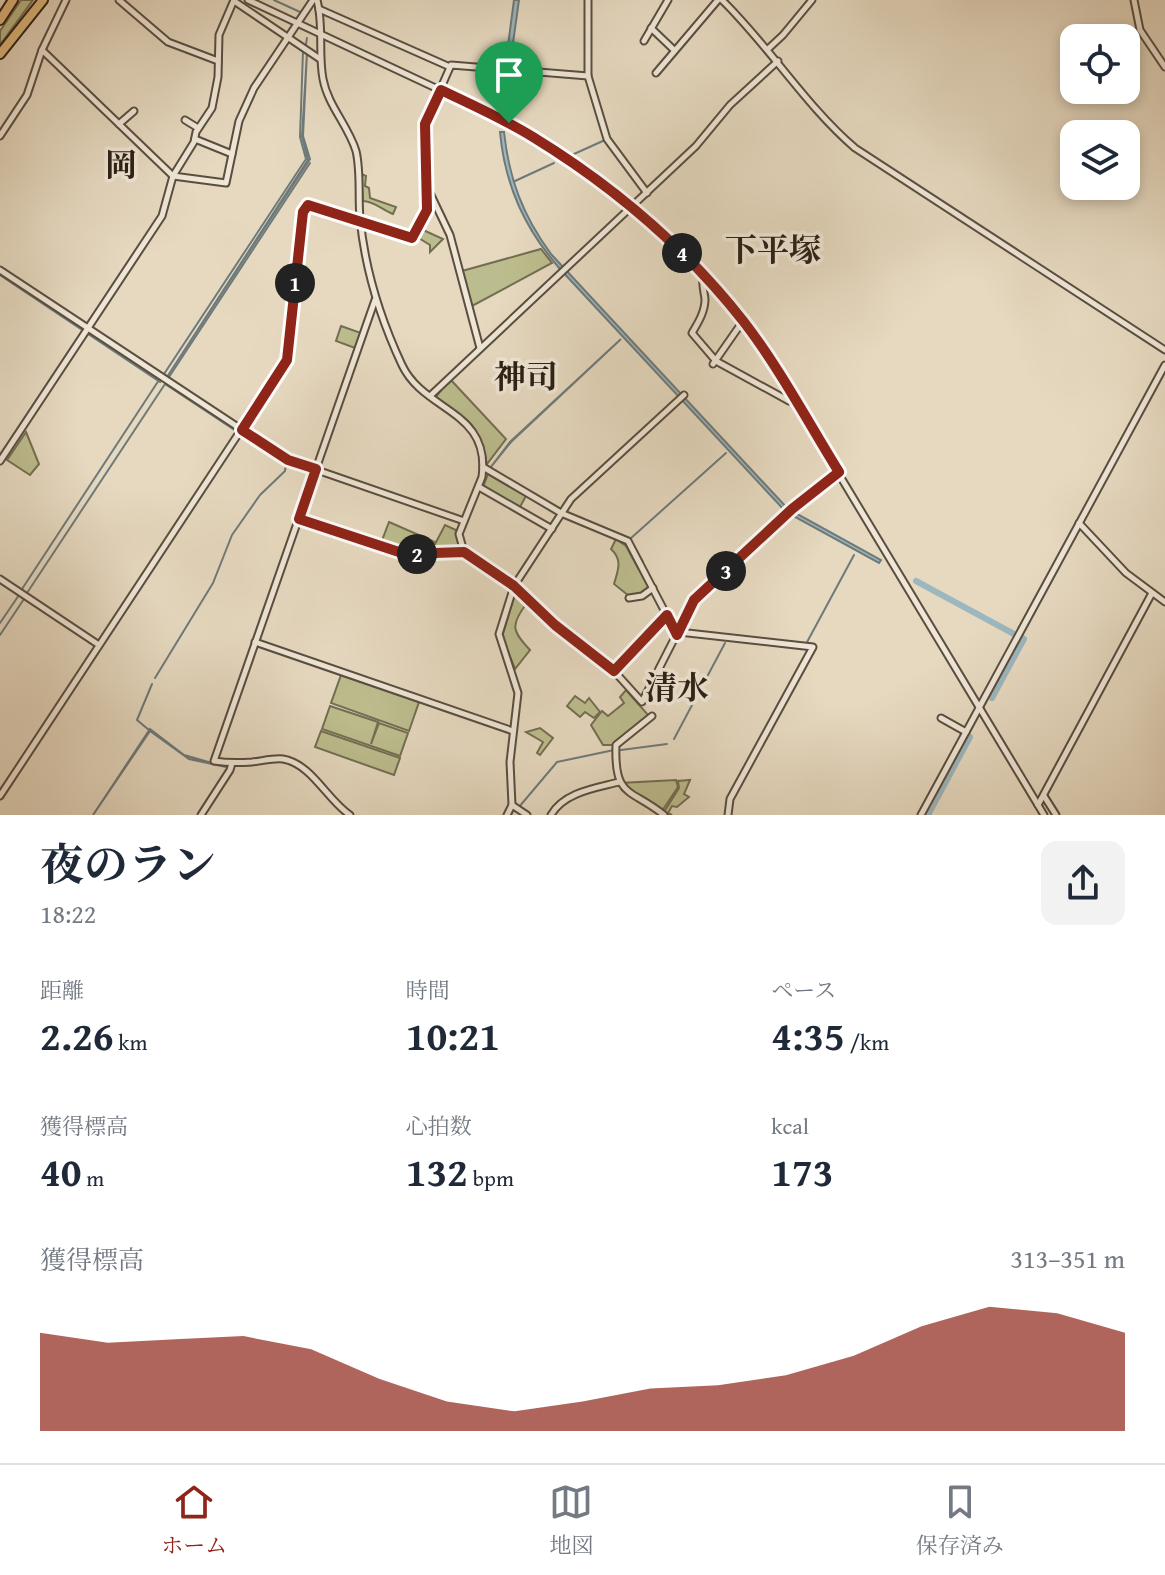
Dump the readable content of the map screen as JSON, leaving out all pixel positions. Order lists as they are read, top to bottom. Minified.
{"districts":["岡","下平塚","神司","清水"],"page":{"pins":["4","1","2","3"],"heading":["夜のラン","18:22"],"stats":[["距離","2.26 km"],["時間","10:21"],["ペース","4:35 /km"],["獲得標高","40 m"],["心拍数","132 bpm"],["kcal","173"]],"chart":["獲得標高","313–351 m"],"tabs":["ホーム","地図","保存済み"]}}
